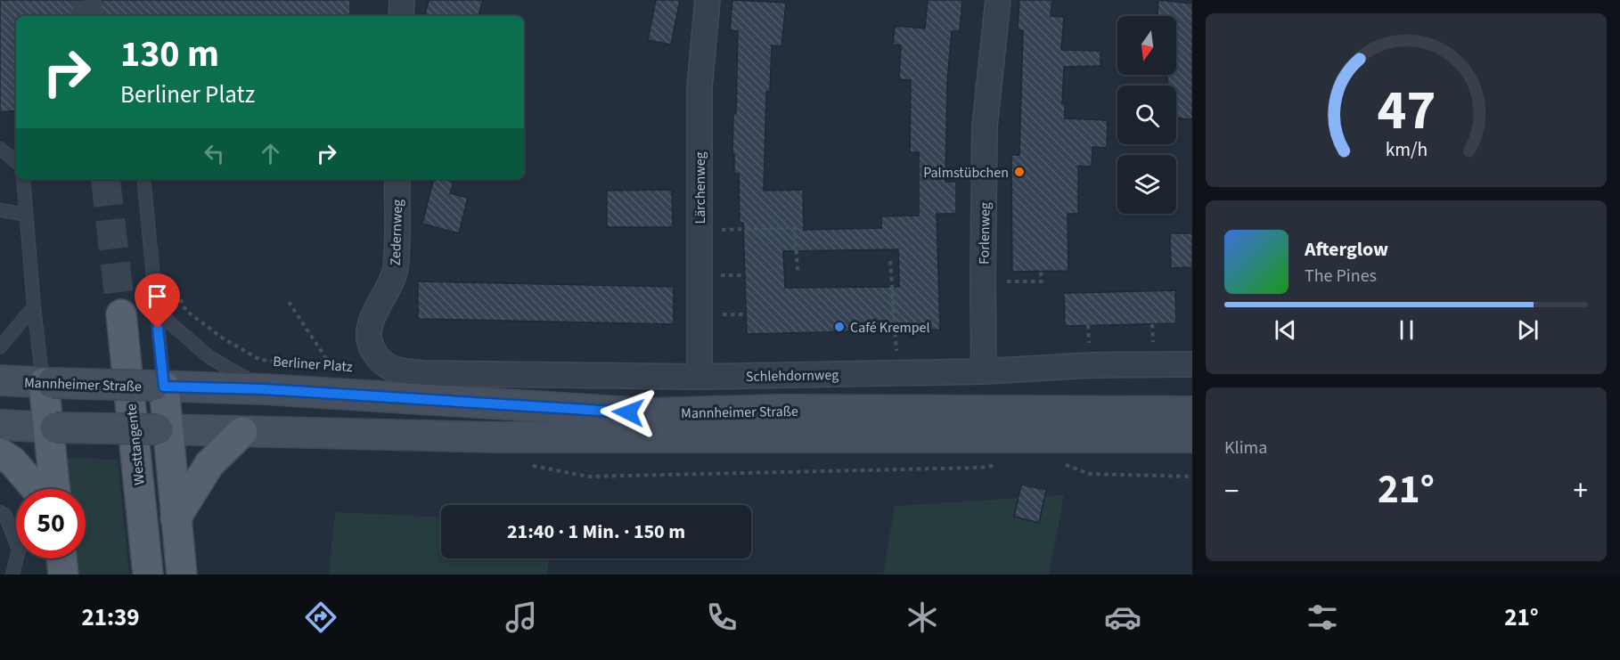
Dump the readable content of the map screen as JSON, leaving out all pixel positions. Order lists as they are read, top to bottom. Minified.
{"streets":{"main road":["Mannheimer Straße","Westtangente"],"street":["Lärchenweg","Zedernweg","Forlenweg","Schlehdornweg"],"path":["Berliner Platz"]},"crossings":[["Lärchenweg","Schlehdornweg"],["Zedernweg","Schlehdornweg"],["Forlenweg","Schlehdornweg"]],"places":["Palmstübchen","Café Krempel"],"north":"bottom","page":{"turn":["130 m","Berliner Platz"],"song":["Afterglow","The Pines"],"tile":"Klima","heat":["−","21°","+"],"limit":"50","trip":"21:40 · 1 Min. · 150 m","tabs":["21:39","21°"],"gauge":["47","km/h"]}}
